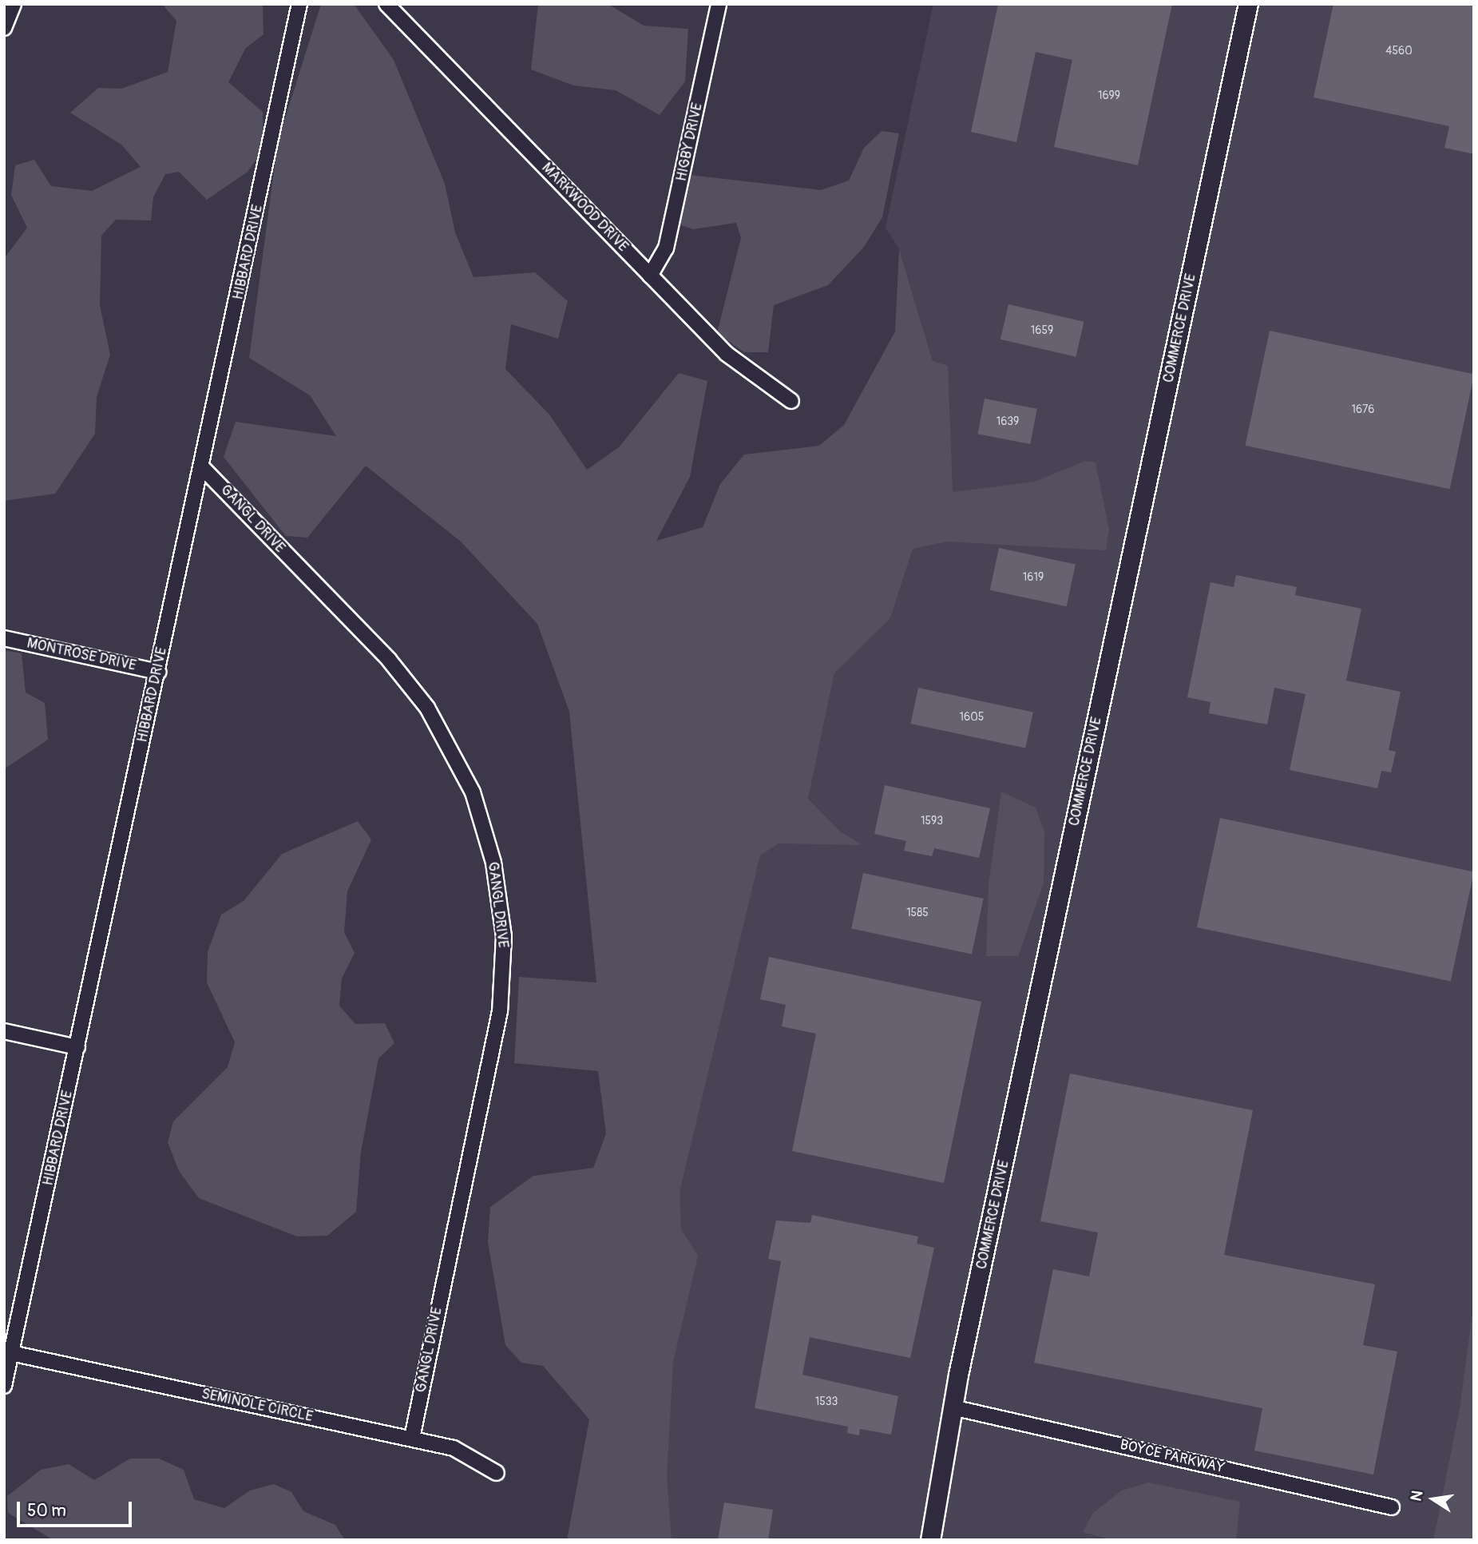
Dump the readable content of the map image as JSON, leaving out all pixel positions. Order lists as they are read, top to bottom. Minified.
{"streets":{"street":["HIGBY DRIVE","MARKWOOD DRIVE","HIBBARD DRIVE","COMMERCE DRIVE","GANGL DRIVE","MONTROSE DRIVE","SEMINOLE CIRCLE","BOYCE PARKWAY"]},"crossings":[["HIGBY DRIVE","MARKWOOD DRIVE"],["HIBBARD DRIVE","GANGL DRIVE"],["HIBBARD DRIVE","MONTROSE DRIVE"],["HIBBARD DRIVE","SEMINOLE CIRCLE"],["COMMERCE DRIVE","BOYCE PARKWAY"],["GANGL DRIVE","SEMINOLE CIRCLE"]],"house_numbers":["4560","1699","1659","1676","1639","1619","1605","1593","1585","1533"],"scale_bar":"50 m","north":"left"}
